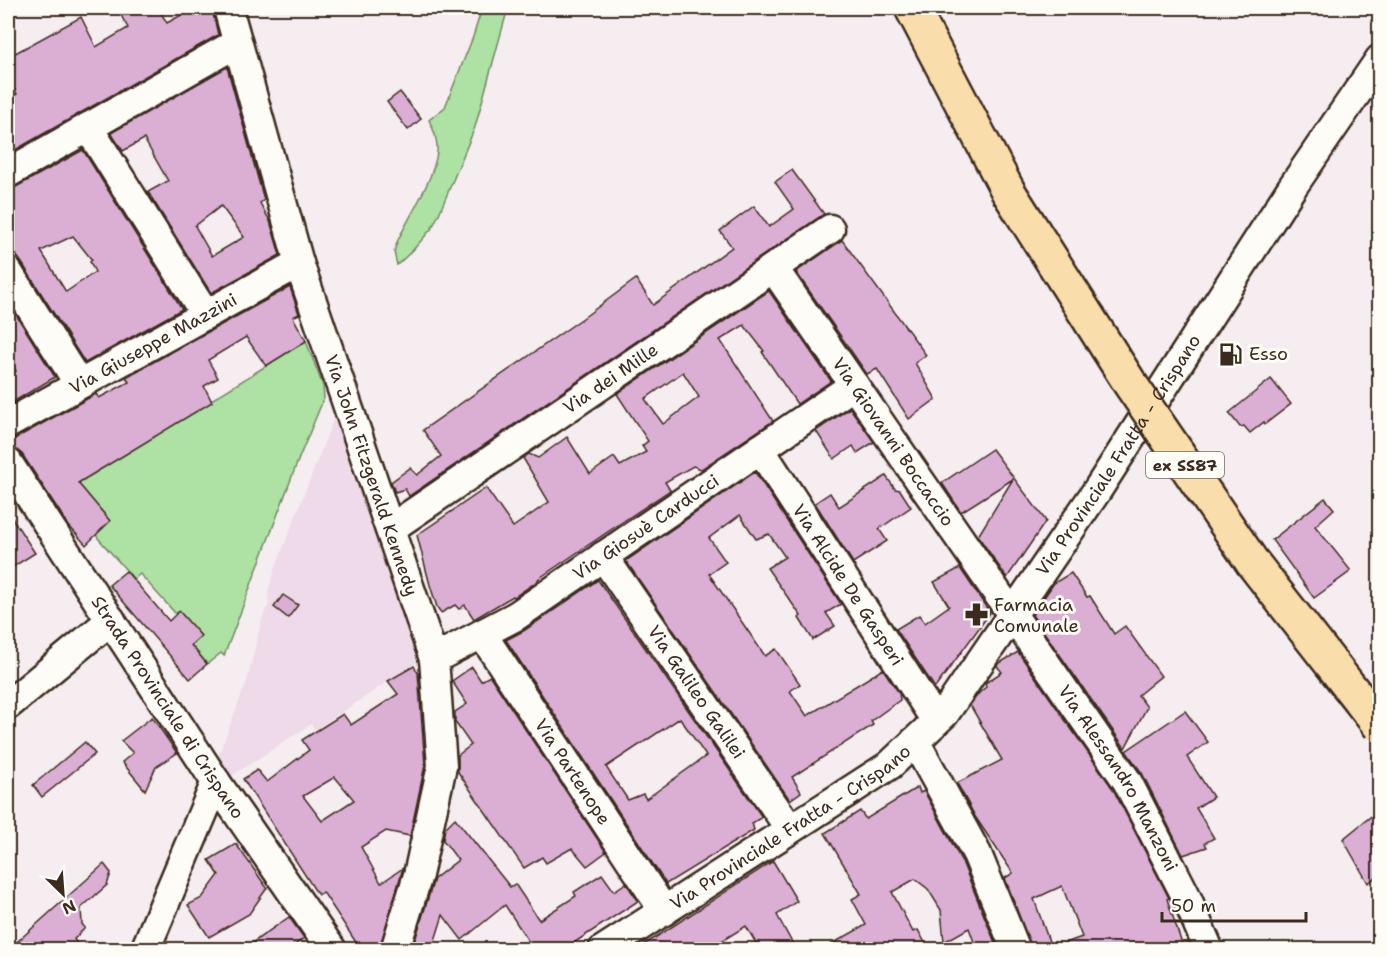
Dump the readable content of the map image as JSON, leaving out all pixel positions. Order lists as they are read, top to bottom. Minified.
{"streets":{"highway":["ex SS87"],"street":["Via Giuseppe Mazzini","Via dei Mille","Via Giovanni Boccaccio","Via Provinciale Fratta - Crispano","Via John Fitzgerald Kennedy","Via Giosuè Carducci","Via Alcide De Gasperi","Via Galileo Galilei","Strada Provinciale di Crispano","Via Partenope","Via Alessandro Manzoni"]},"crossings":[["Via Giuseppe Mazzini","Via John Fitzgerald Kennedy"],["Via dei Mille","Via Giovanni Boccaccio"],["Via dei Mille","Via John Fitzgerald Kennedy"],["Via Giovanni Boccaccio","Via Provinciale Fratta - Crispano"],["Via Giovanni Boccaccio","Via Giosuè Carducci"],["Via Giovanni Boccaccio","Via Alessandro Manzoni"],["Via Provinciale Fratta - Crispano","Via Alcide De Gasperi"],["Via Provinciale Fratta - Crispano","Via Galileo Galilei"],["Via Provinciale Fratta - Crispano","Via Partenope"],["Via Provinciale Fratta - Crispano","Via Alessandro Manzoni"],["Via John Fitzgerald Kennedy","Via Giosuè Carducci"],["Via Giosuè Carducci","Via Alcide De Gasperi"],["Via Giosuè Carducci","Via Galileo Galilei"],["Via Giosuè Carducci","Via Partenope"]],"places":{"fuel station":["Esso"],"pharmacy":["Farmacia Comunale"]},"scale_bar":"50 m","north":"bottom right"}
